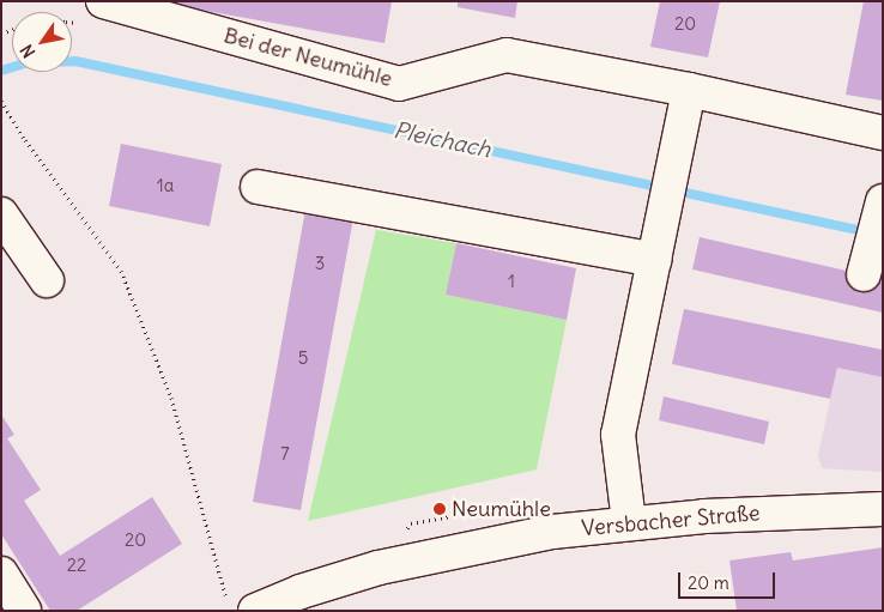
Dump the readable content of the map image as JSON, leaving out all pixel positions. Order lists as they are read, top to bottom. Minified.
{"streets":{"street":["Bei der Neumühle","Versbacher Straße"]},"water":["Pleichach"],"places":["Neumühle"],"house_numbers":["20","1a","3","1","5","7","20","22"],"scale_bar":"20 m","north":"bottom left"}
